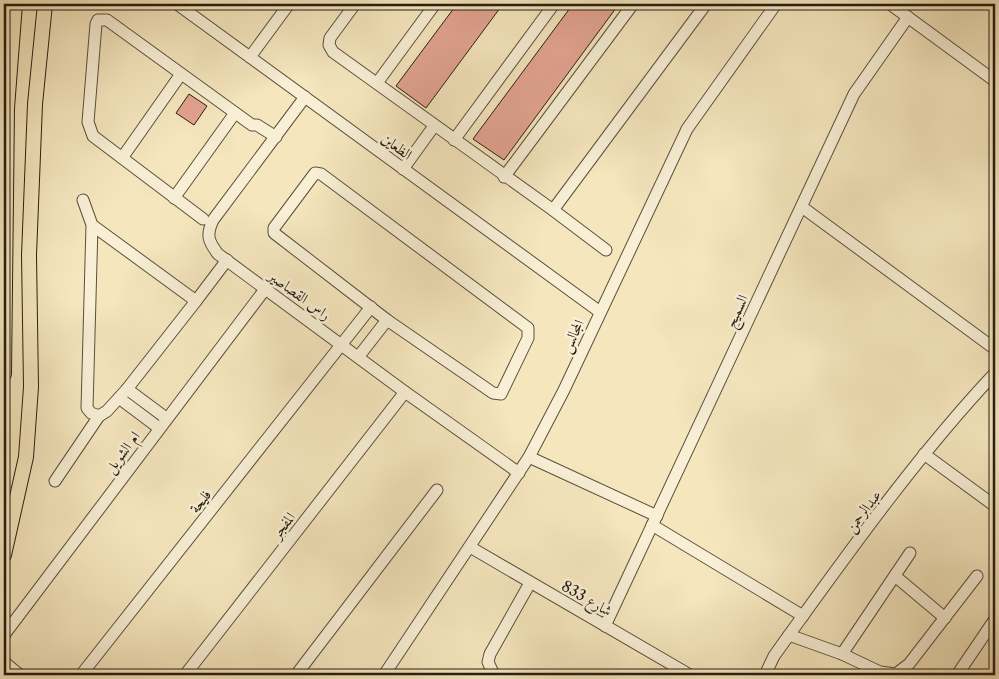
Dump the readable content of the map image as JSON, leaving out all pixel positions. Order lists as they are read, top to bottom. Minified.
{"streets":{"street":["الظعاين","راس القصاصير","السميح","المجالس","ام الشويل","فليحة","عبدالرحمن","المفجر","شارع 833"]},"crossings":[["الظعاين","راس القصاصير"],["الظعاين","المجالس"],["راس القصاصير","المجالس"],["راس القصاصير","ام الشويل"],["راس القصاصير","فليحة"],["راس القصاصير","المفجر"],["السميح","شارع 833"],["المجالس","شارع 833"]]}
